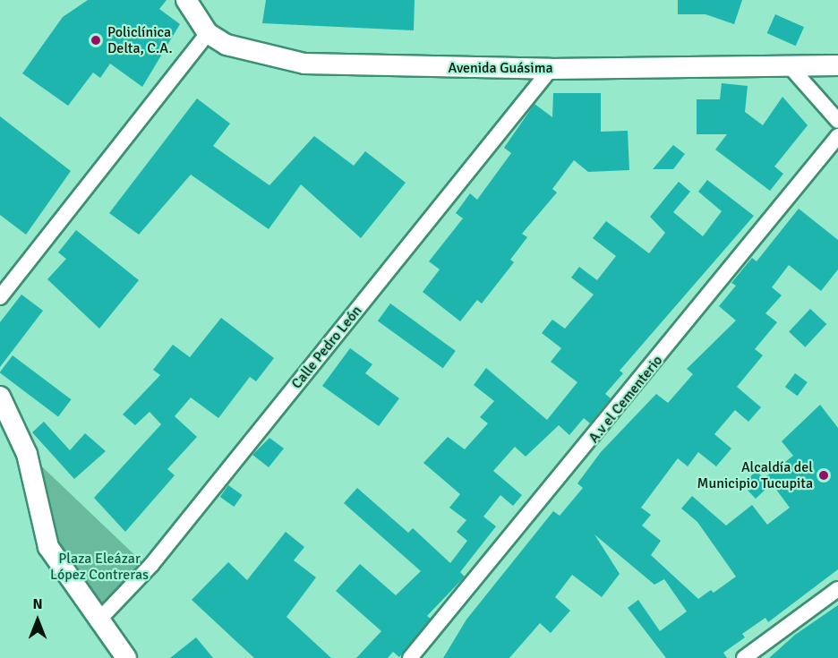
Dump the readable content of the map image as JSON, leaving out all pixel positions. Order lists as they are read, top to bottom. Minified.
{"streets":{"main road":["Avenida Guásima"],"street":["Calle Pedro León","A.v el Cementerio"]},"crossings":[["Avenida Guásima","Calle Pedro León"]],"parks":["Plaza Eleázar López Contreras"],"places":["Policlínica Delta, C.A.","Alcaldía del Municipio Tucupita"],"north":"top"}
